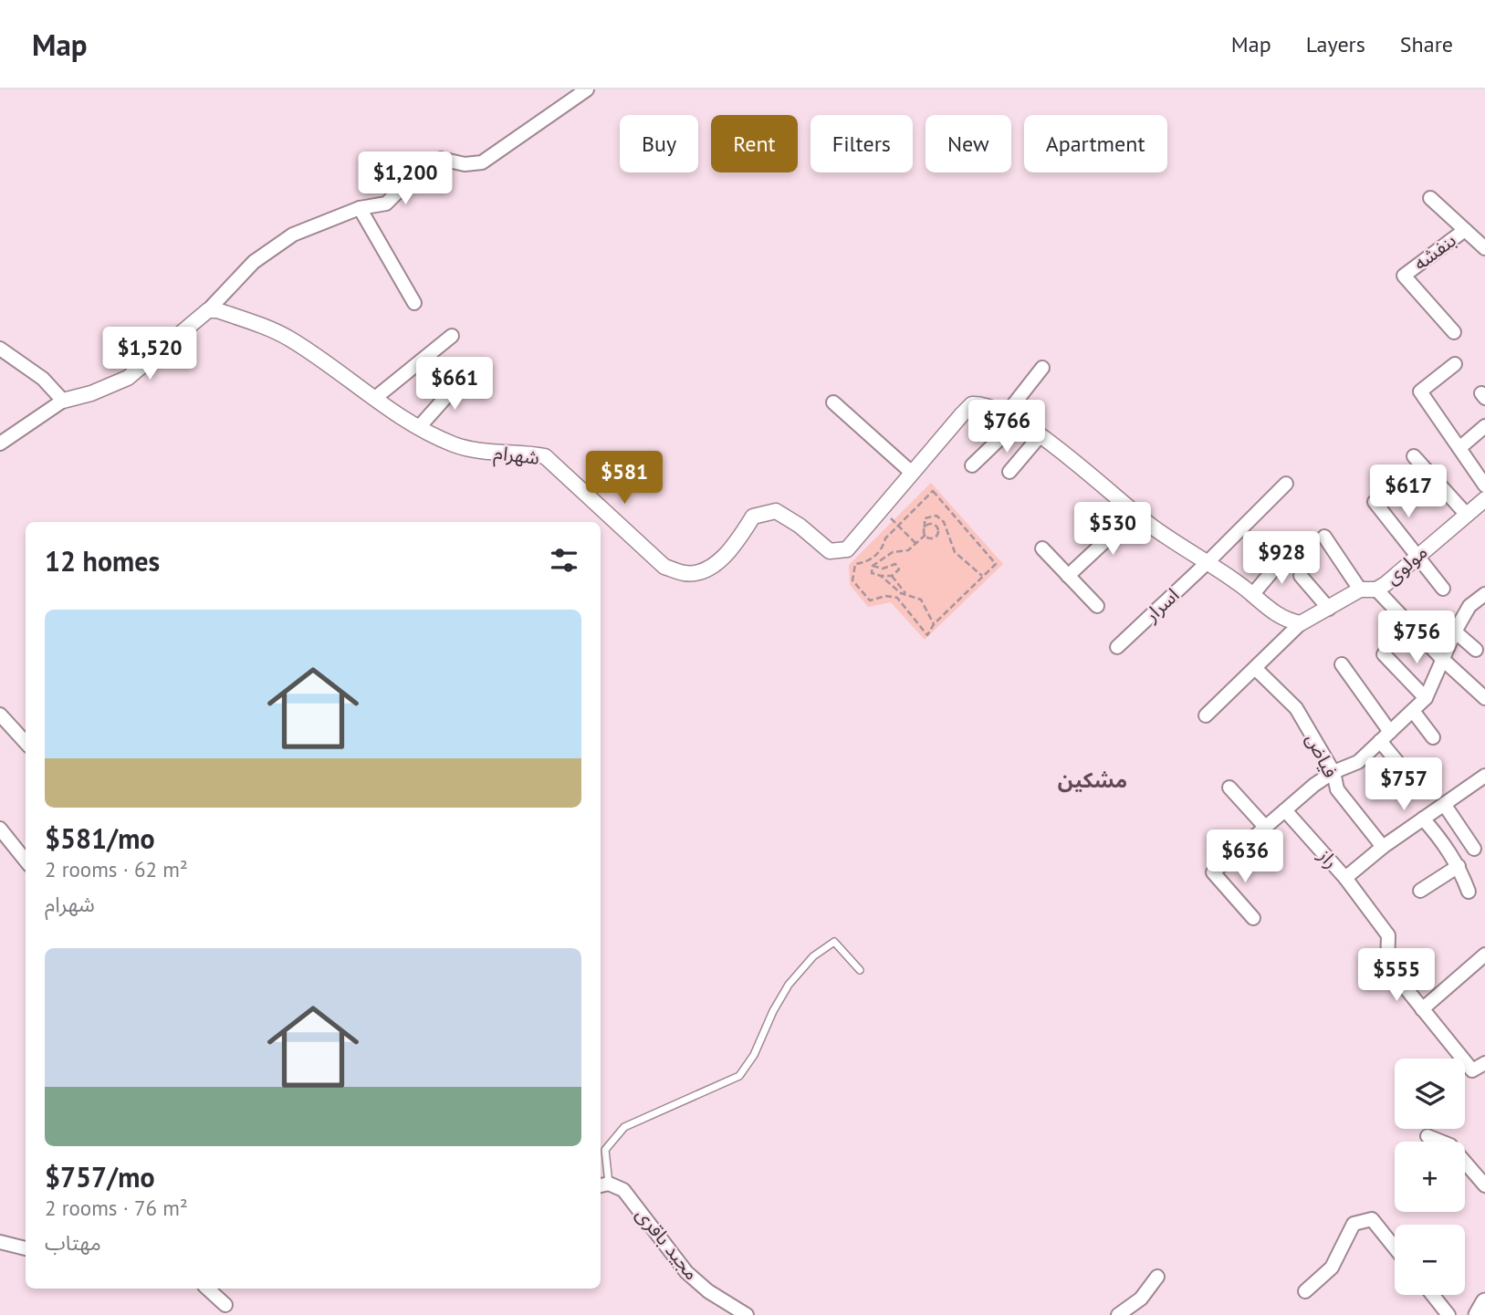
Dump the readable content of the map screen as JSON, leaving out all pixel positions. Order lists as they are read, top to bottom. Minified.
{"streets":{"street":["بنفشه","شهرام","مولوی","اسرار","فیاض","راز","مجید باقری"]},"crossings":[["مولوی","فیاض"]],"districts":["مشکین"],"page":{"header":"Map","nav":["Map","Layers","Share"],"chip":["Buy","Rent","Filters","New","Apartment"],"price":["$1,200","$1,520","$661","$766","$581","$617","$530","$928","$756","$757","$636","$555"],"heading":"12 homes","list":[{"name":"$581/mo","note":"2 rooms · 62 m² · شهرام"},{"name":"$757/mo","note":"2 rooms · 76 m² · مهتاب"}],"map_buttons":["+","−"]}}
